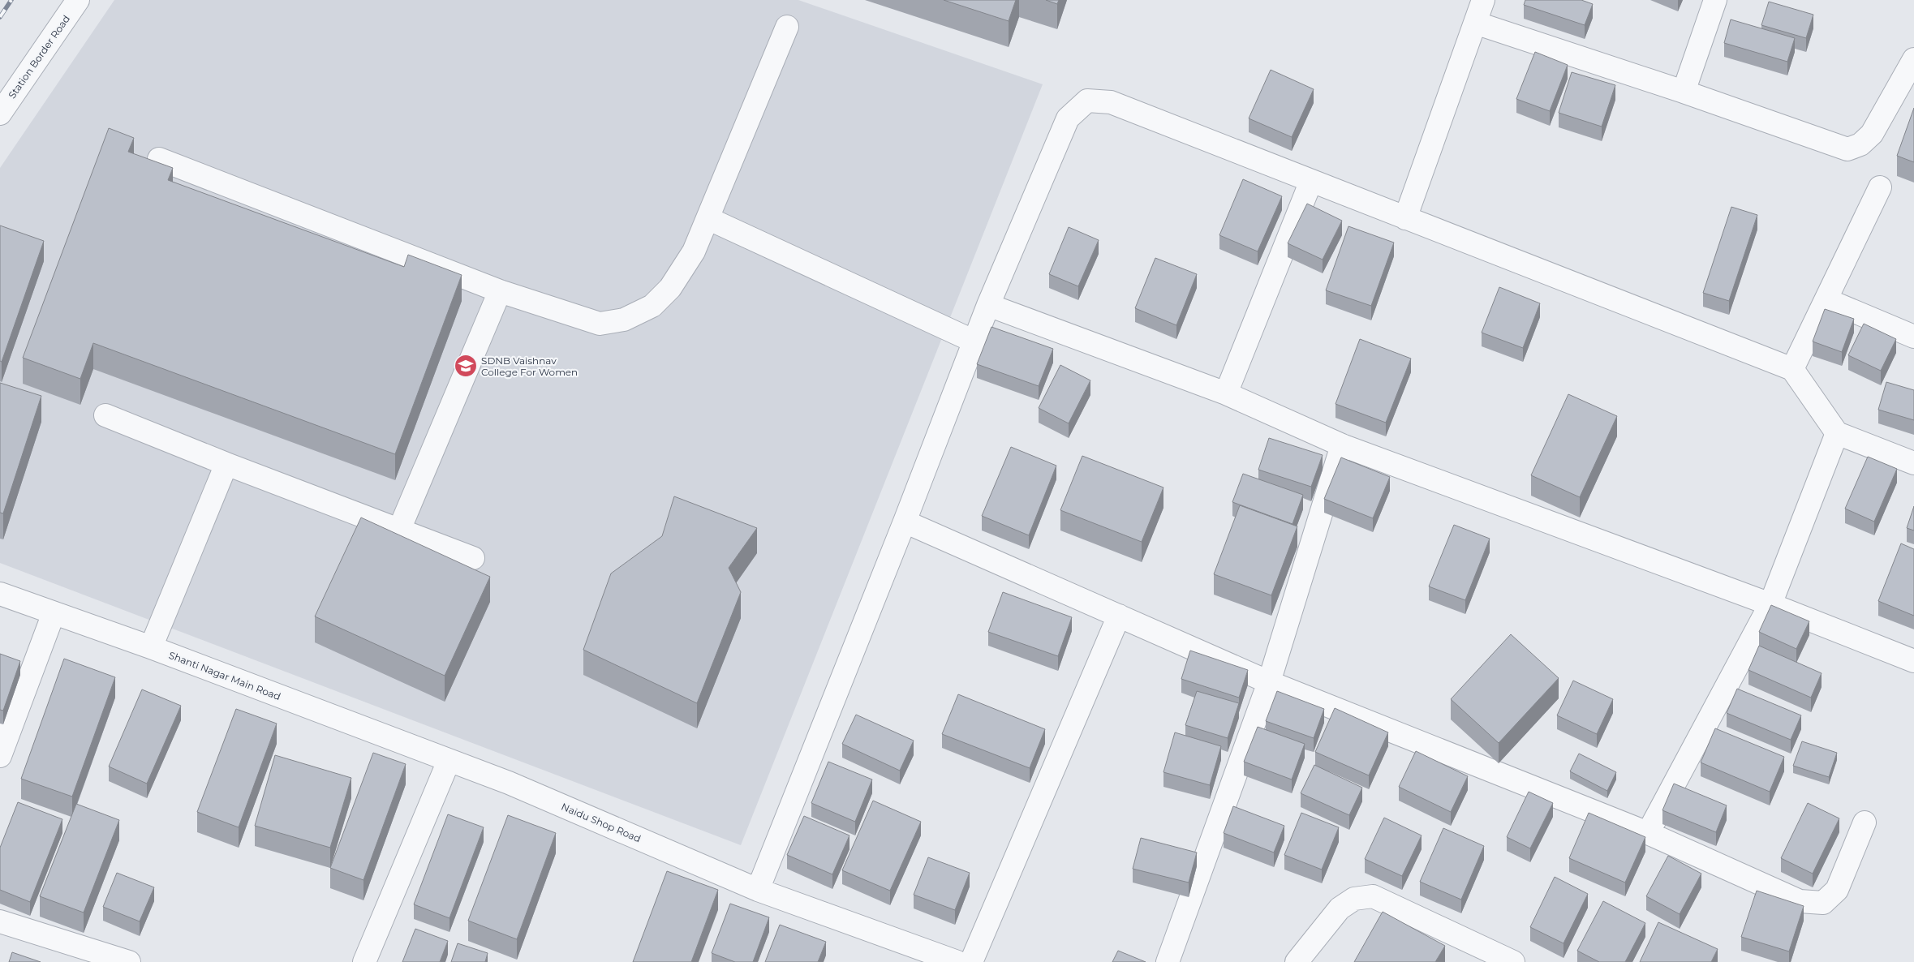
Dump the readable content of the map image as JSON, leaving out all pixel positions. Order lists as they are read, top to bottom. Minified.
{"streets":{"street":["Station Border Road","Shanti Nagar Main Road","Naidu Shop Road"]},"crossings":[["Shanti Nagar Main Road","Naidu Shop Road"]],"places":{"school or university":["SDNB Vaishnav College For Women"]}}
